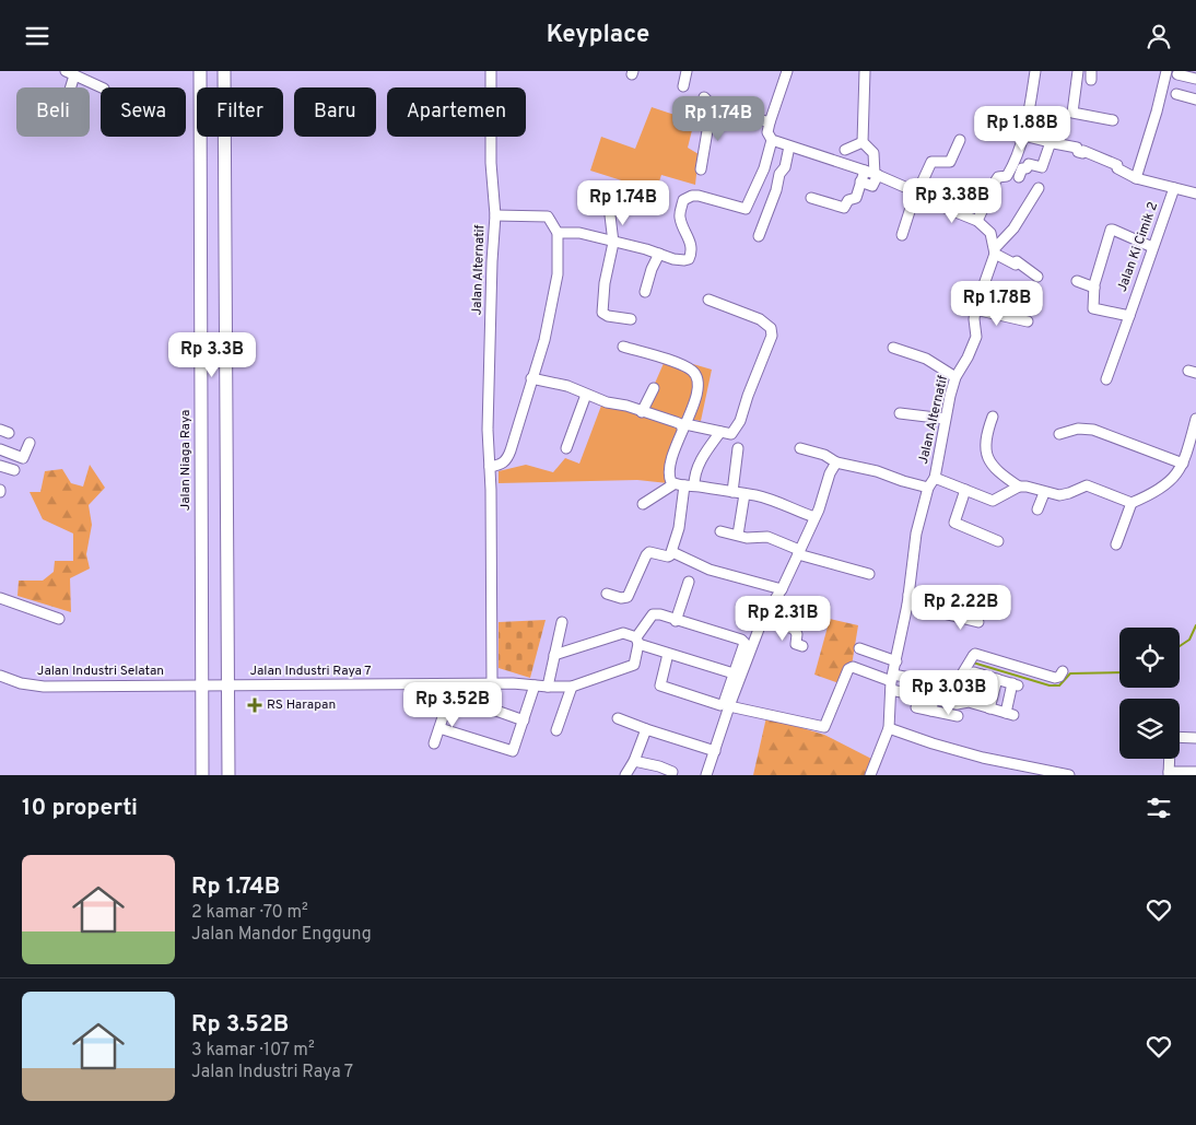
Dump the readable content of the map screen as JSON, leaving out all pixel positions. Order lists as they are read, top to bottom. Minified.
{"streets":{"main road":["Jalan Niaga Raya"],"street":["Jalan Ki Cimik 2","Jalan Alternatif","Jalan Industri Selatan","Jalan Industri Raya 7"]},"crossings":[["Jalan Alternatif","Jalan Industri Raya 7"],["Jalan Niaga Raya","Jalan Industri Selatan"],["Jalan Industri Selatan","Jalan Industri Raya 7"]],"places":{"health":["RS Harapan"]},"page":{"header":"Keyplace","chip":["Beli","Sewa","Filter","Baru","Apartemen"],"price":["Rp 1.74B","Rp 1.88B","Rp 3.38B","Rp 1.74B","Rp 1.78B","Rp 3.3B","Rp 2.22B","Rp 2.31B","Rp 3.03B","Rp 3.52B"],"heading":"10 properti","list":[{"name":"Rp 1.74B","note":"2 kamar · 70 m² · Jalan Mandor Enggung"},{"name":"Rp 3.52B","note":"3 kamar · 107 m² · Jalan Industri Raya 7"}]}}
